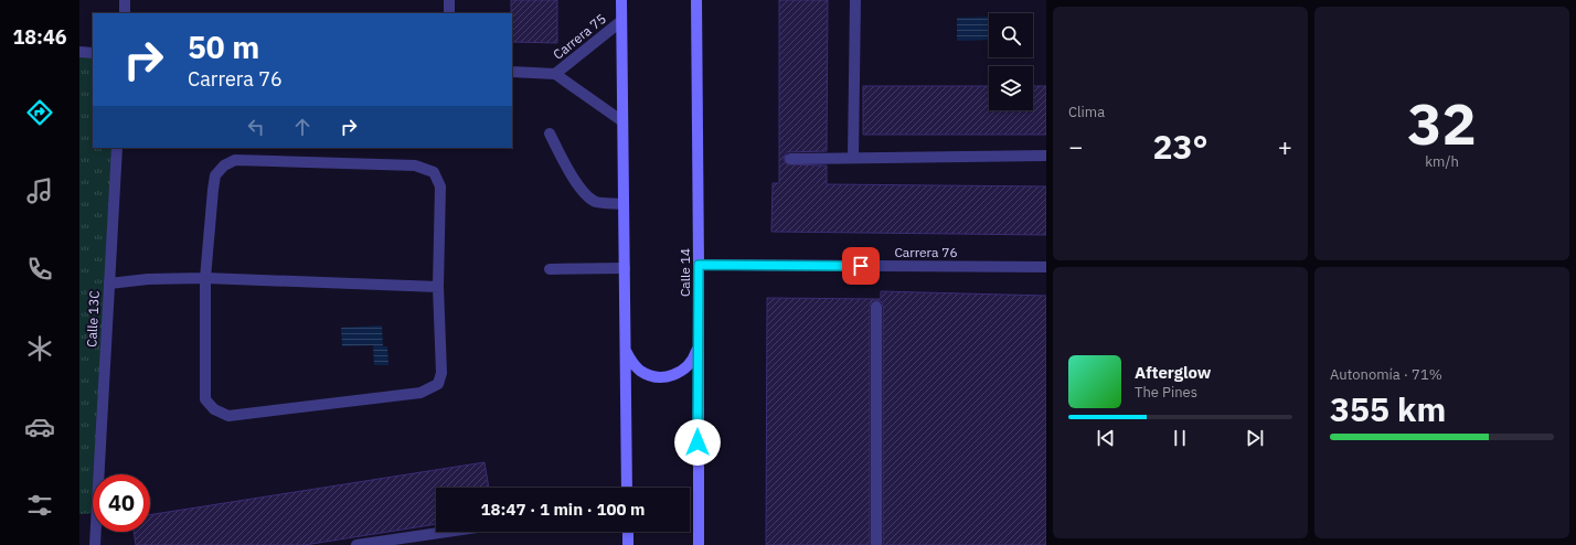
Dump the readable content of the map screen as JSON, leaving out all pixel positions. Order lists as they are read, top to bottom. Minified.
{"streets":{"street":["Carrera 75","Carrera 76","Calle 14","Calle 13C"]},"crossings":[["Carrera 76","Calle 14"]],"page":{"tabs":"18:46","tile":["Clima",["32","km/h"],["Autonomía · 71%","355 km"]],"turn":["50 m","Carrera 76"],"heat":["−","23°","+"],"song":["Afterglow","The Pines"],"limit":"40","trip":"18:47 · 1 min · 100 m"}}
